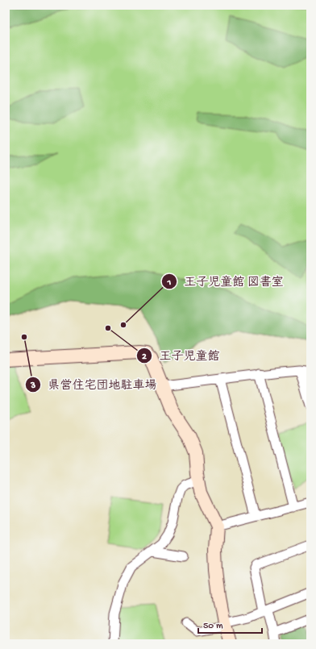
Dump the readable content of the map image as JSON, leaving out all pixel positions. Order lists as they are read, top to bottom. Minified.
{"places":["王子児童館 図書室","王子児童館","県営住宅団地駐車場"],"scale_bar":"50 m"}
